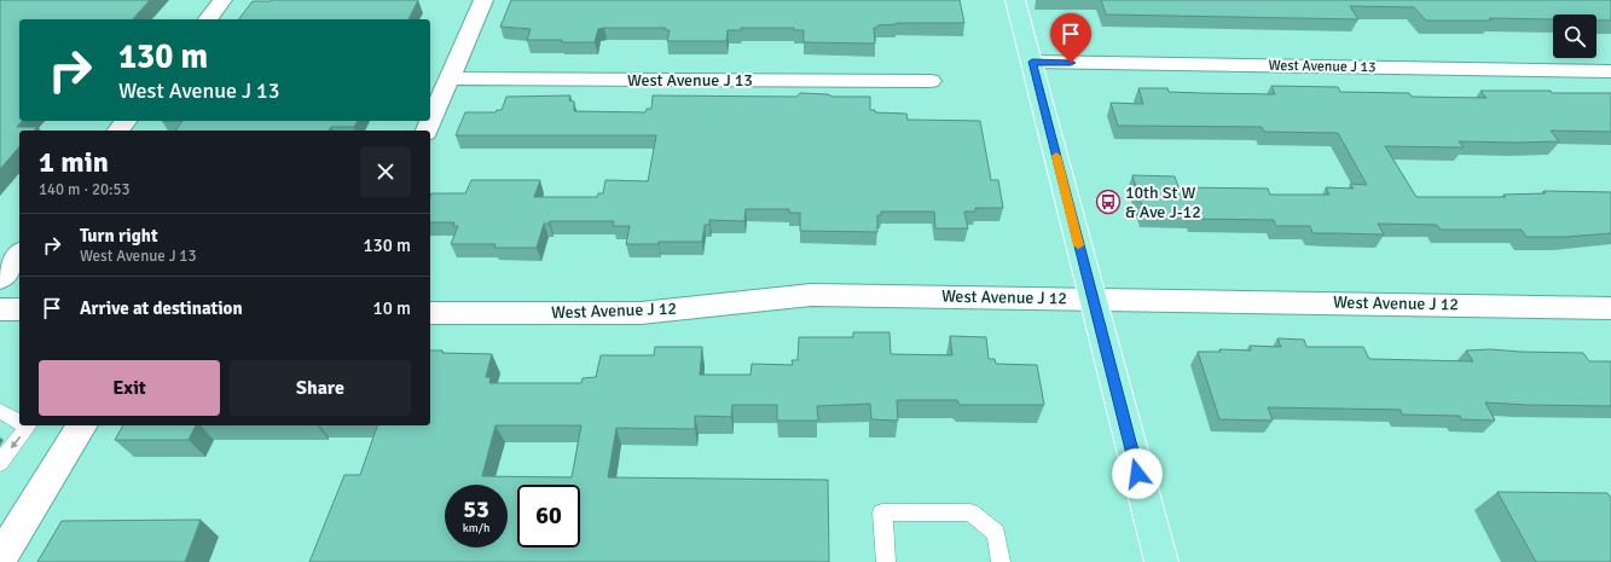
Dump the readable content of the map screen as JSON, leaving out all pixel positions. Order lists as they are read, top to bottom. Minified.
{"streets":{"street":["West Avenue J 13","West Avenue J 12"]},"places":{"bus stop":["10th St W & Ave J-12"]},"page":{"turn":["130 m","West Avenue J 13"],"heading":["1 min","140 m · 20:53"],"list":[{"name":"Turn right","note":"West Avenue J 13","value":"130 m"},{"name":"Arrive at destination","value":"10 m"}],"buttons":["Exit","Share"],"speed":"53 km/h","limit":"60"}}
